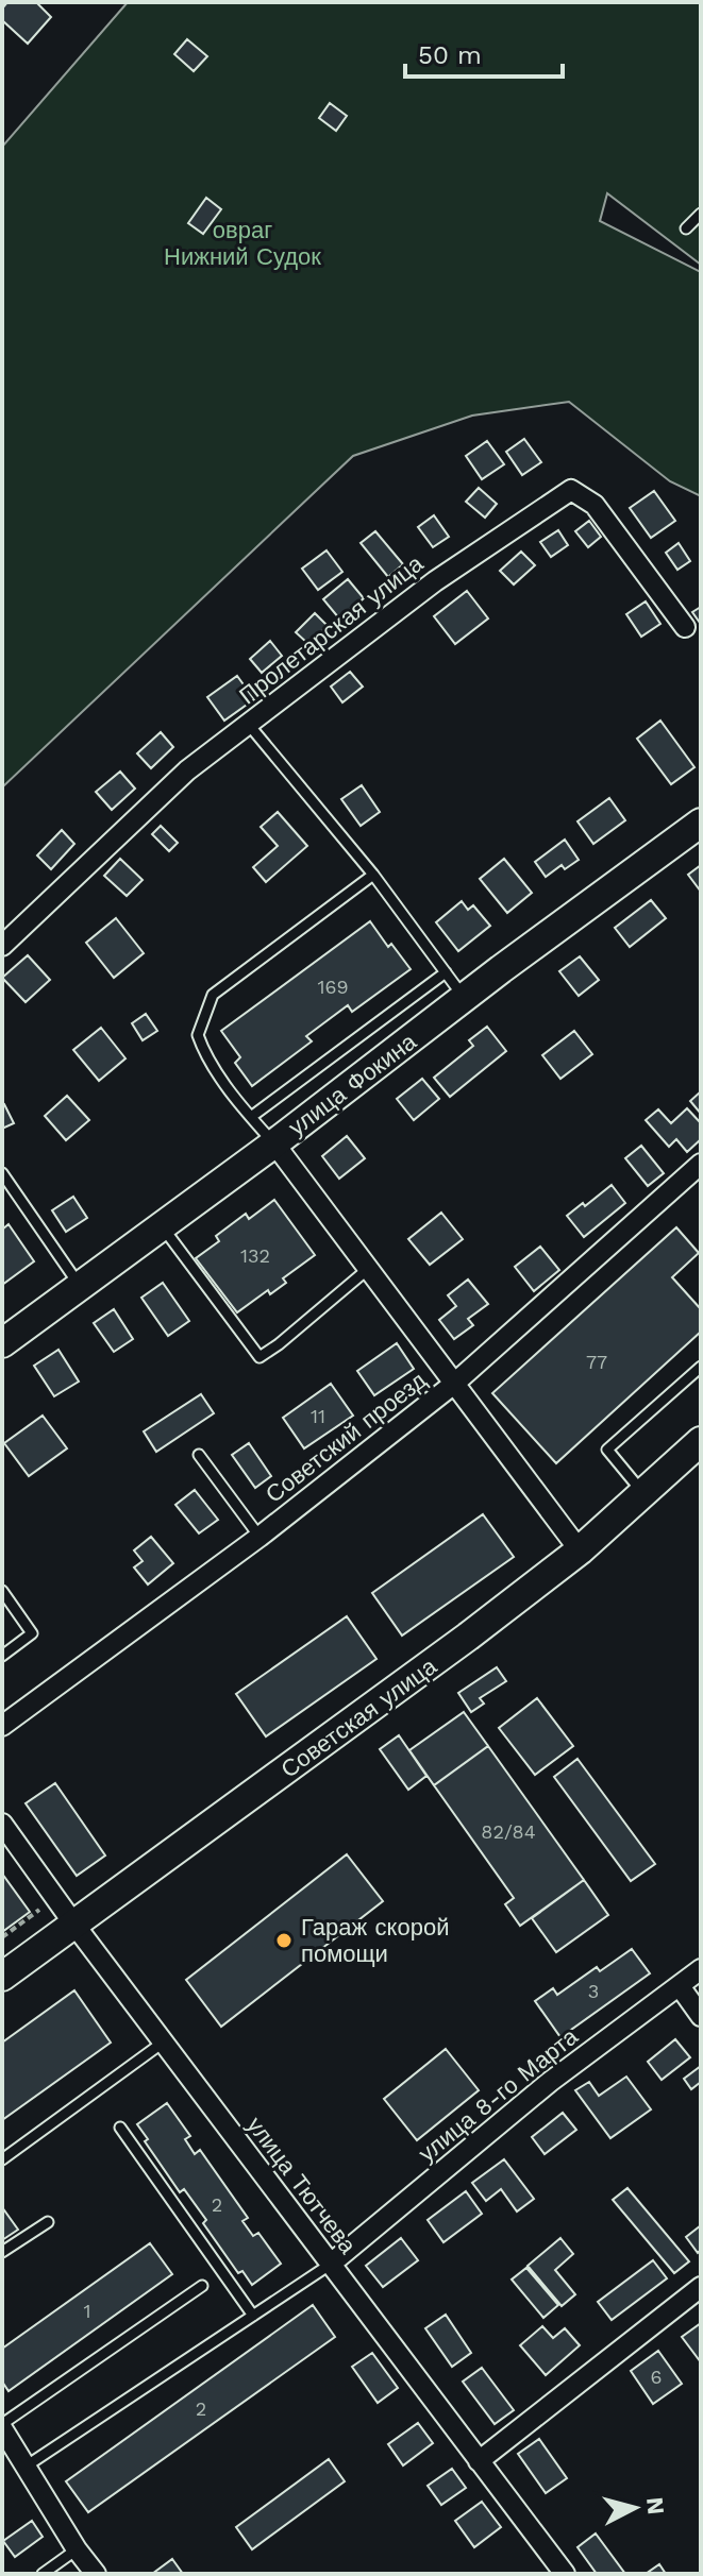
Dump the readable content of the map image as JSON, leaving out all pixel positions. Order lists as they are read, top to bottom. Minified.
{"streets":{"main road":["улица Фокина","Советская улица"],"street":["Пролетарская улица","Советский проезд","улица 8-го Марта","улица Тютчева"]},"crossings":[["Советская улица","улица Тютчева"],["улица 8-го Марта","улица Тютчева"]],"parks":["овраг Нижний Судок"],"places":["Гараж скорой помощи"],"house_numbers":["169","132","77","11","82/84","3","2","1","6","2"],"scale_bar":"50 m","north":"right"}
